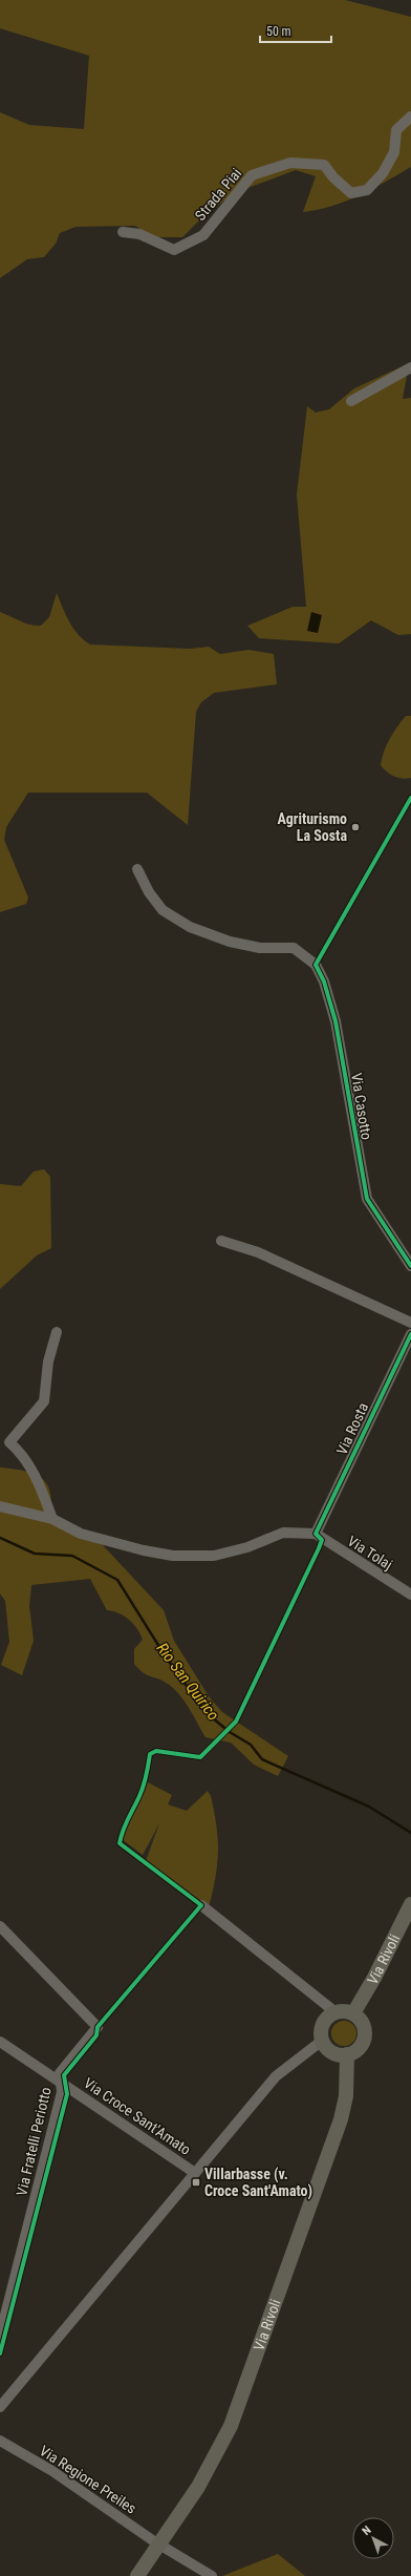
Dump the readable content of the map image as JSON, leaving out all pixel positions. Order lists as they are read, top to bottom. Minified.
{"streets":{"street":["Strada Piai","Via Casotto","Via Rosta","Via Tolaj","Via Rivoli","Via Croce Sant'Amato","Via Fratelli Periotto","Via Regione Preiles"]},"crossings":[["Via Rosta","Via Tolaj"],["Via Rivoli","Via Regione Preiles"],["Via Croce Sant'Amato","Via Fratelli Periotto"]],"water":["Rio San Quirico"],"places":{"other":["Agriturismo La Sosta"],"transit":["Villarbasse (v. Croce Sant'Amato)"]},"scale_bar":"50 m","north":"top left"}
